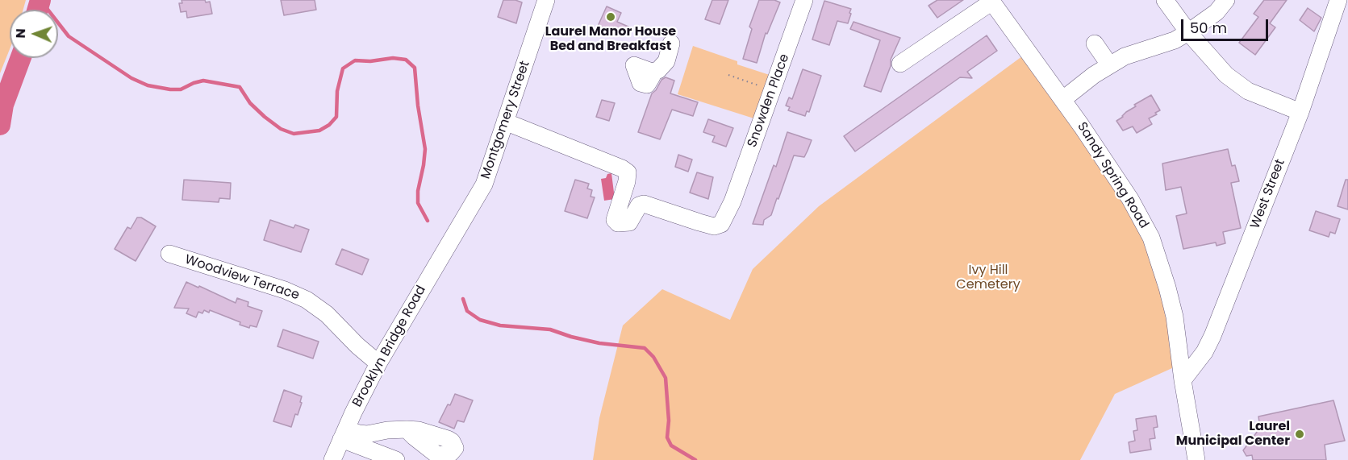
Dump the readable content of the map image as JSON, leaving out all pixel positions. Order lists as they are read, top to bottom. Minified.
{"streets":{"street":["Snowden Place","Montgomery Street","Sandy Spring Road","West Street","Woodview Terrace","Brooklyn Bridge Road"]},"crossings":[["Snowden Place","Montgomery Street"],["Montgomery Street","Brooklyn Bridge Road"],["Sandy Spring Road","West Street"],["Woodview Terrace","Brooklyn Bridge Road"]],"parks":["Ivy Hill Cemetery"],"places":["Laurel Manor House Bed and Breakfast","Laurel Municipal Center"],"scale_bar":"50 m","north":"left"}
